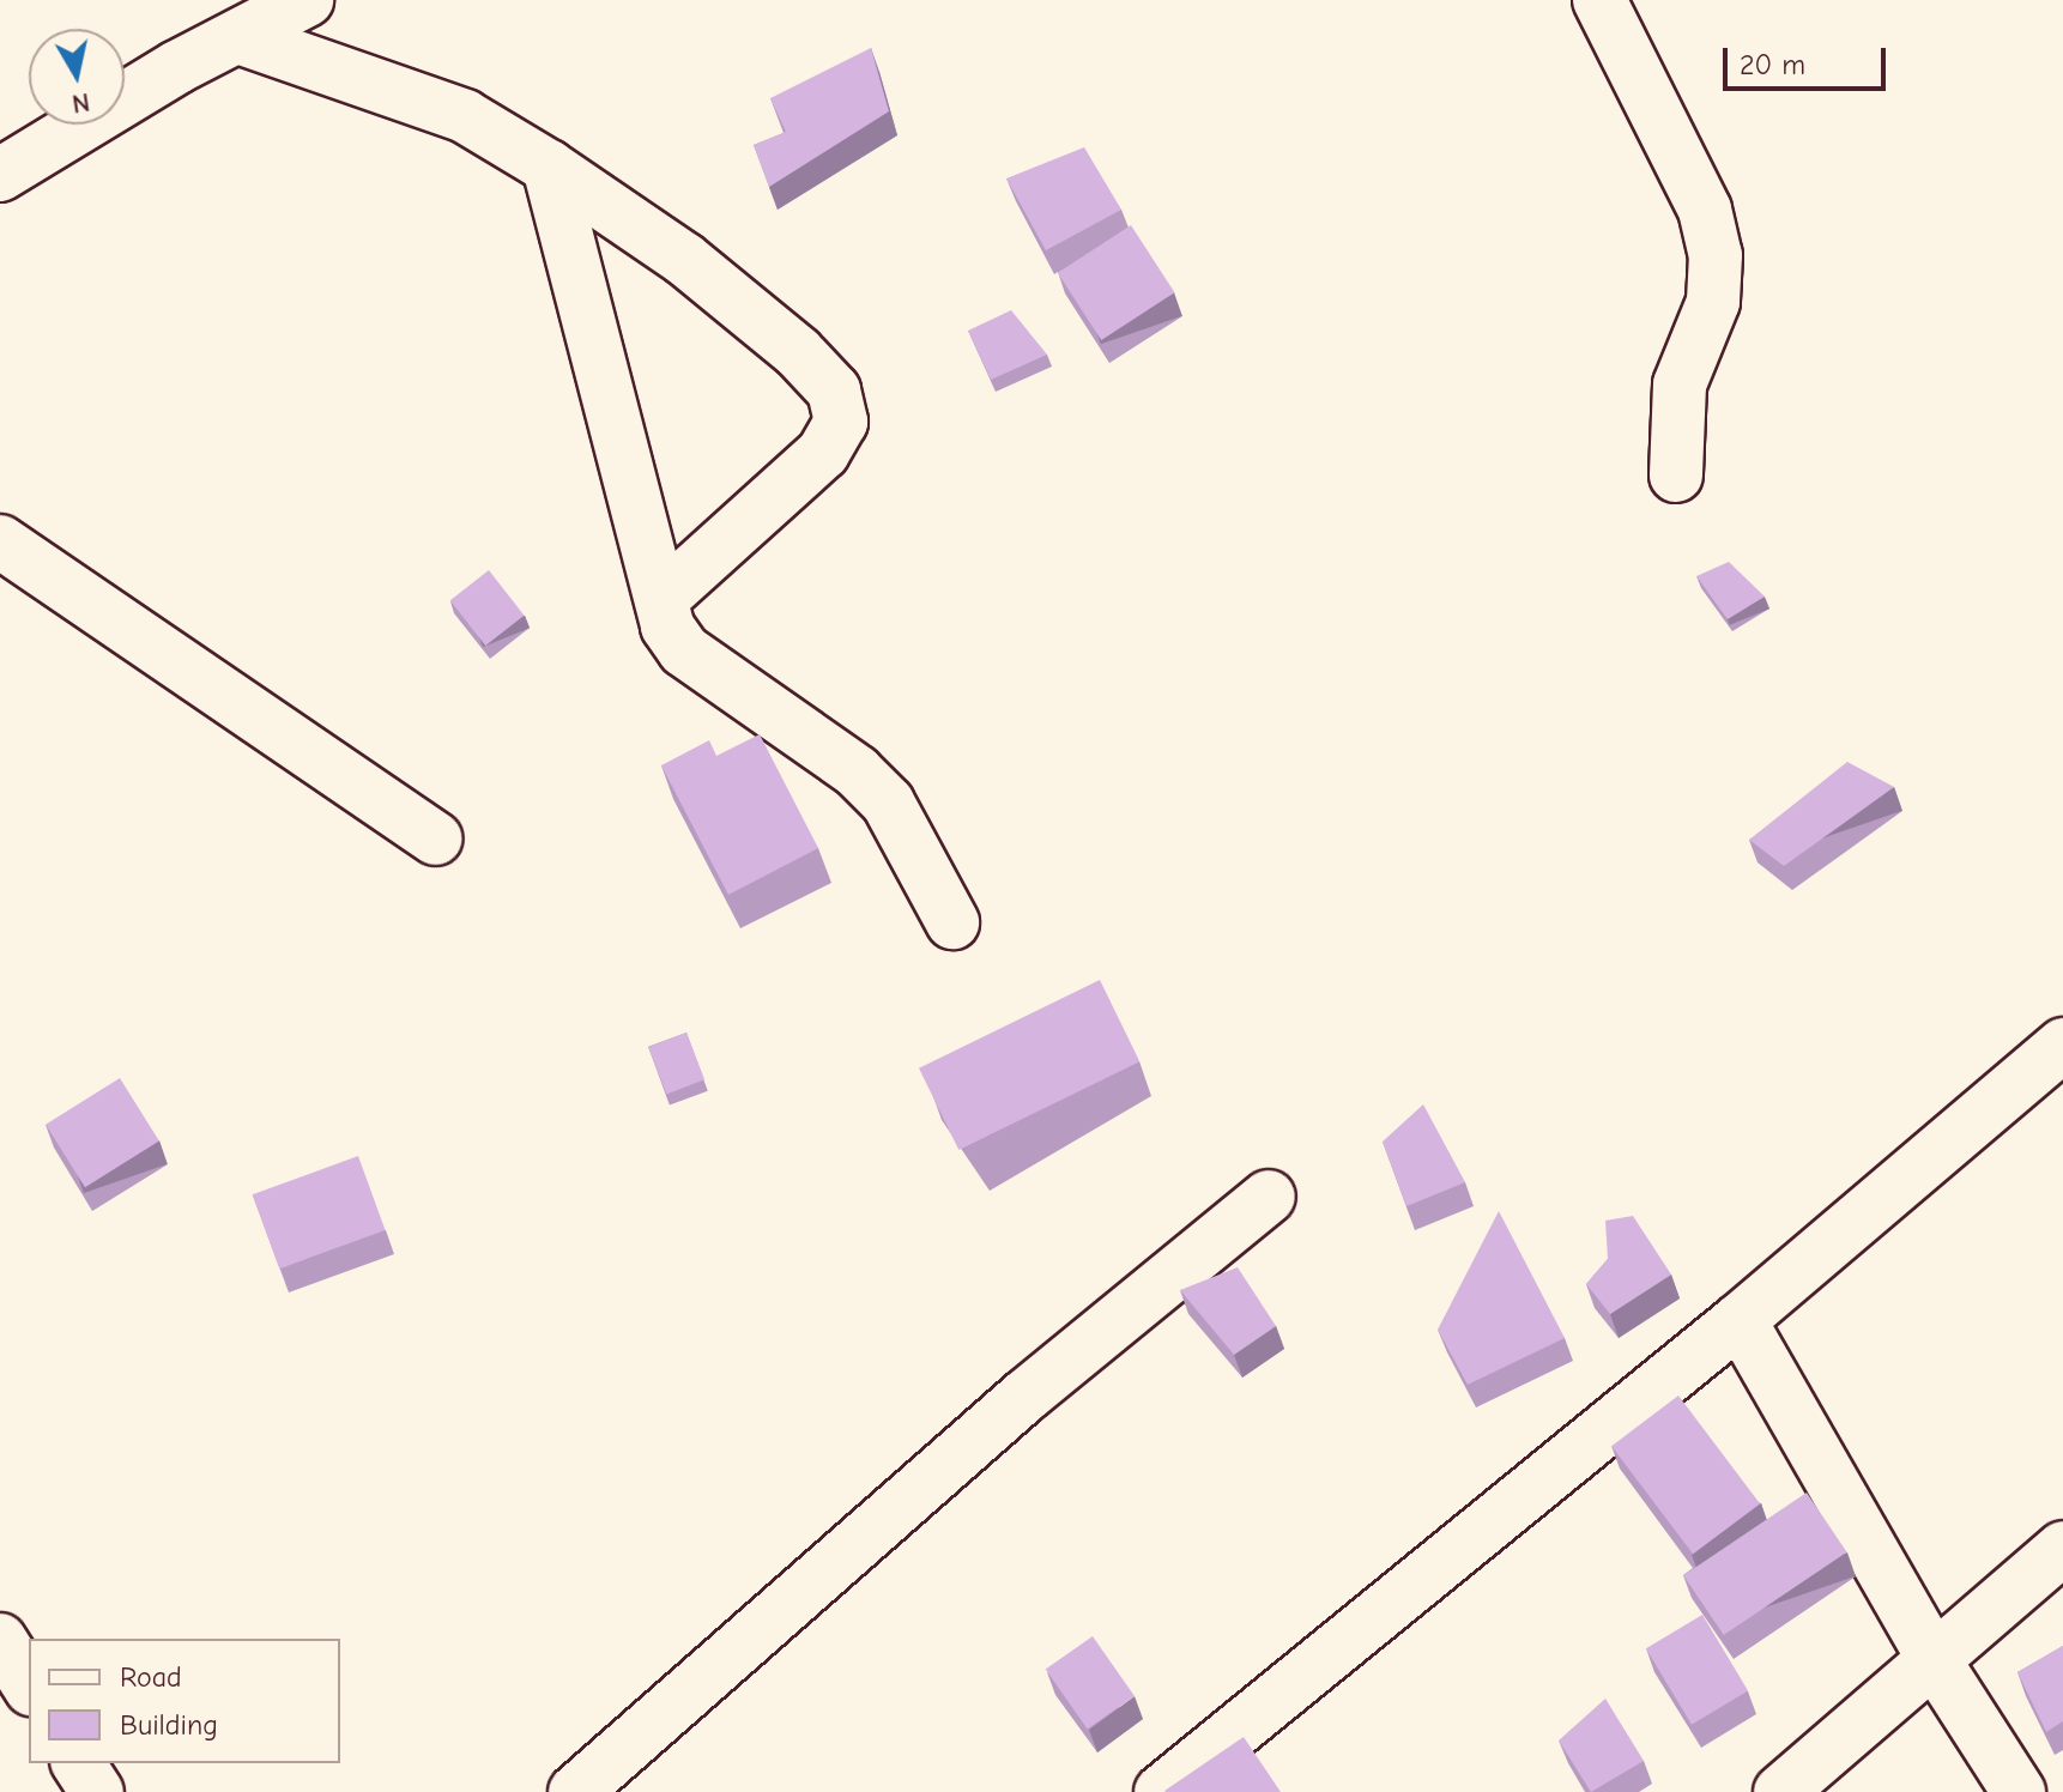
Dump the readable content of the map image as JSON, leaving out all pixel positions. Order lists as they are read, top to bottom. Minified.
{"legend":["Road","Building"],"scale_bar":"20 m","north":"bottom"}
